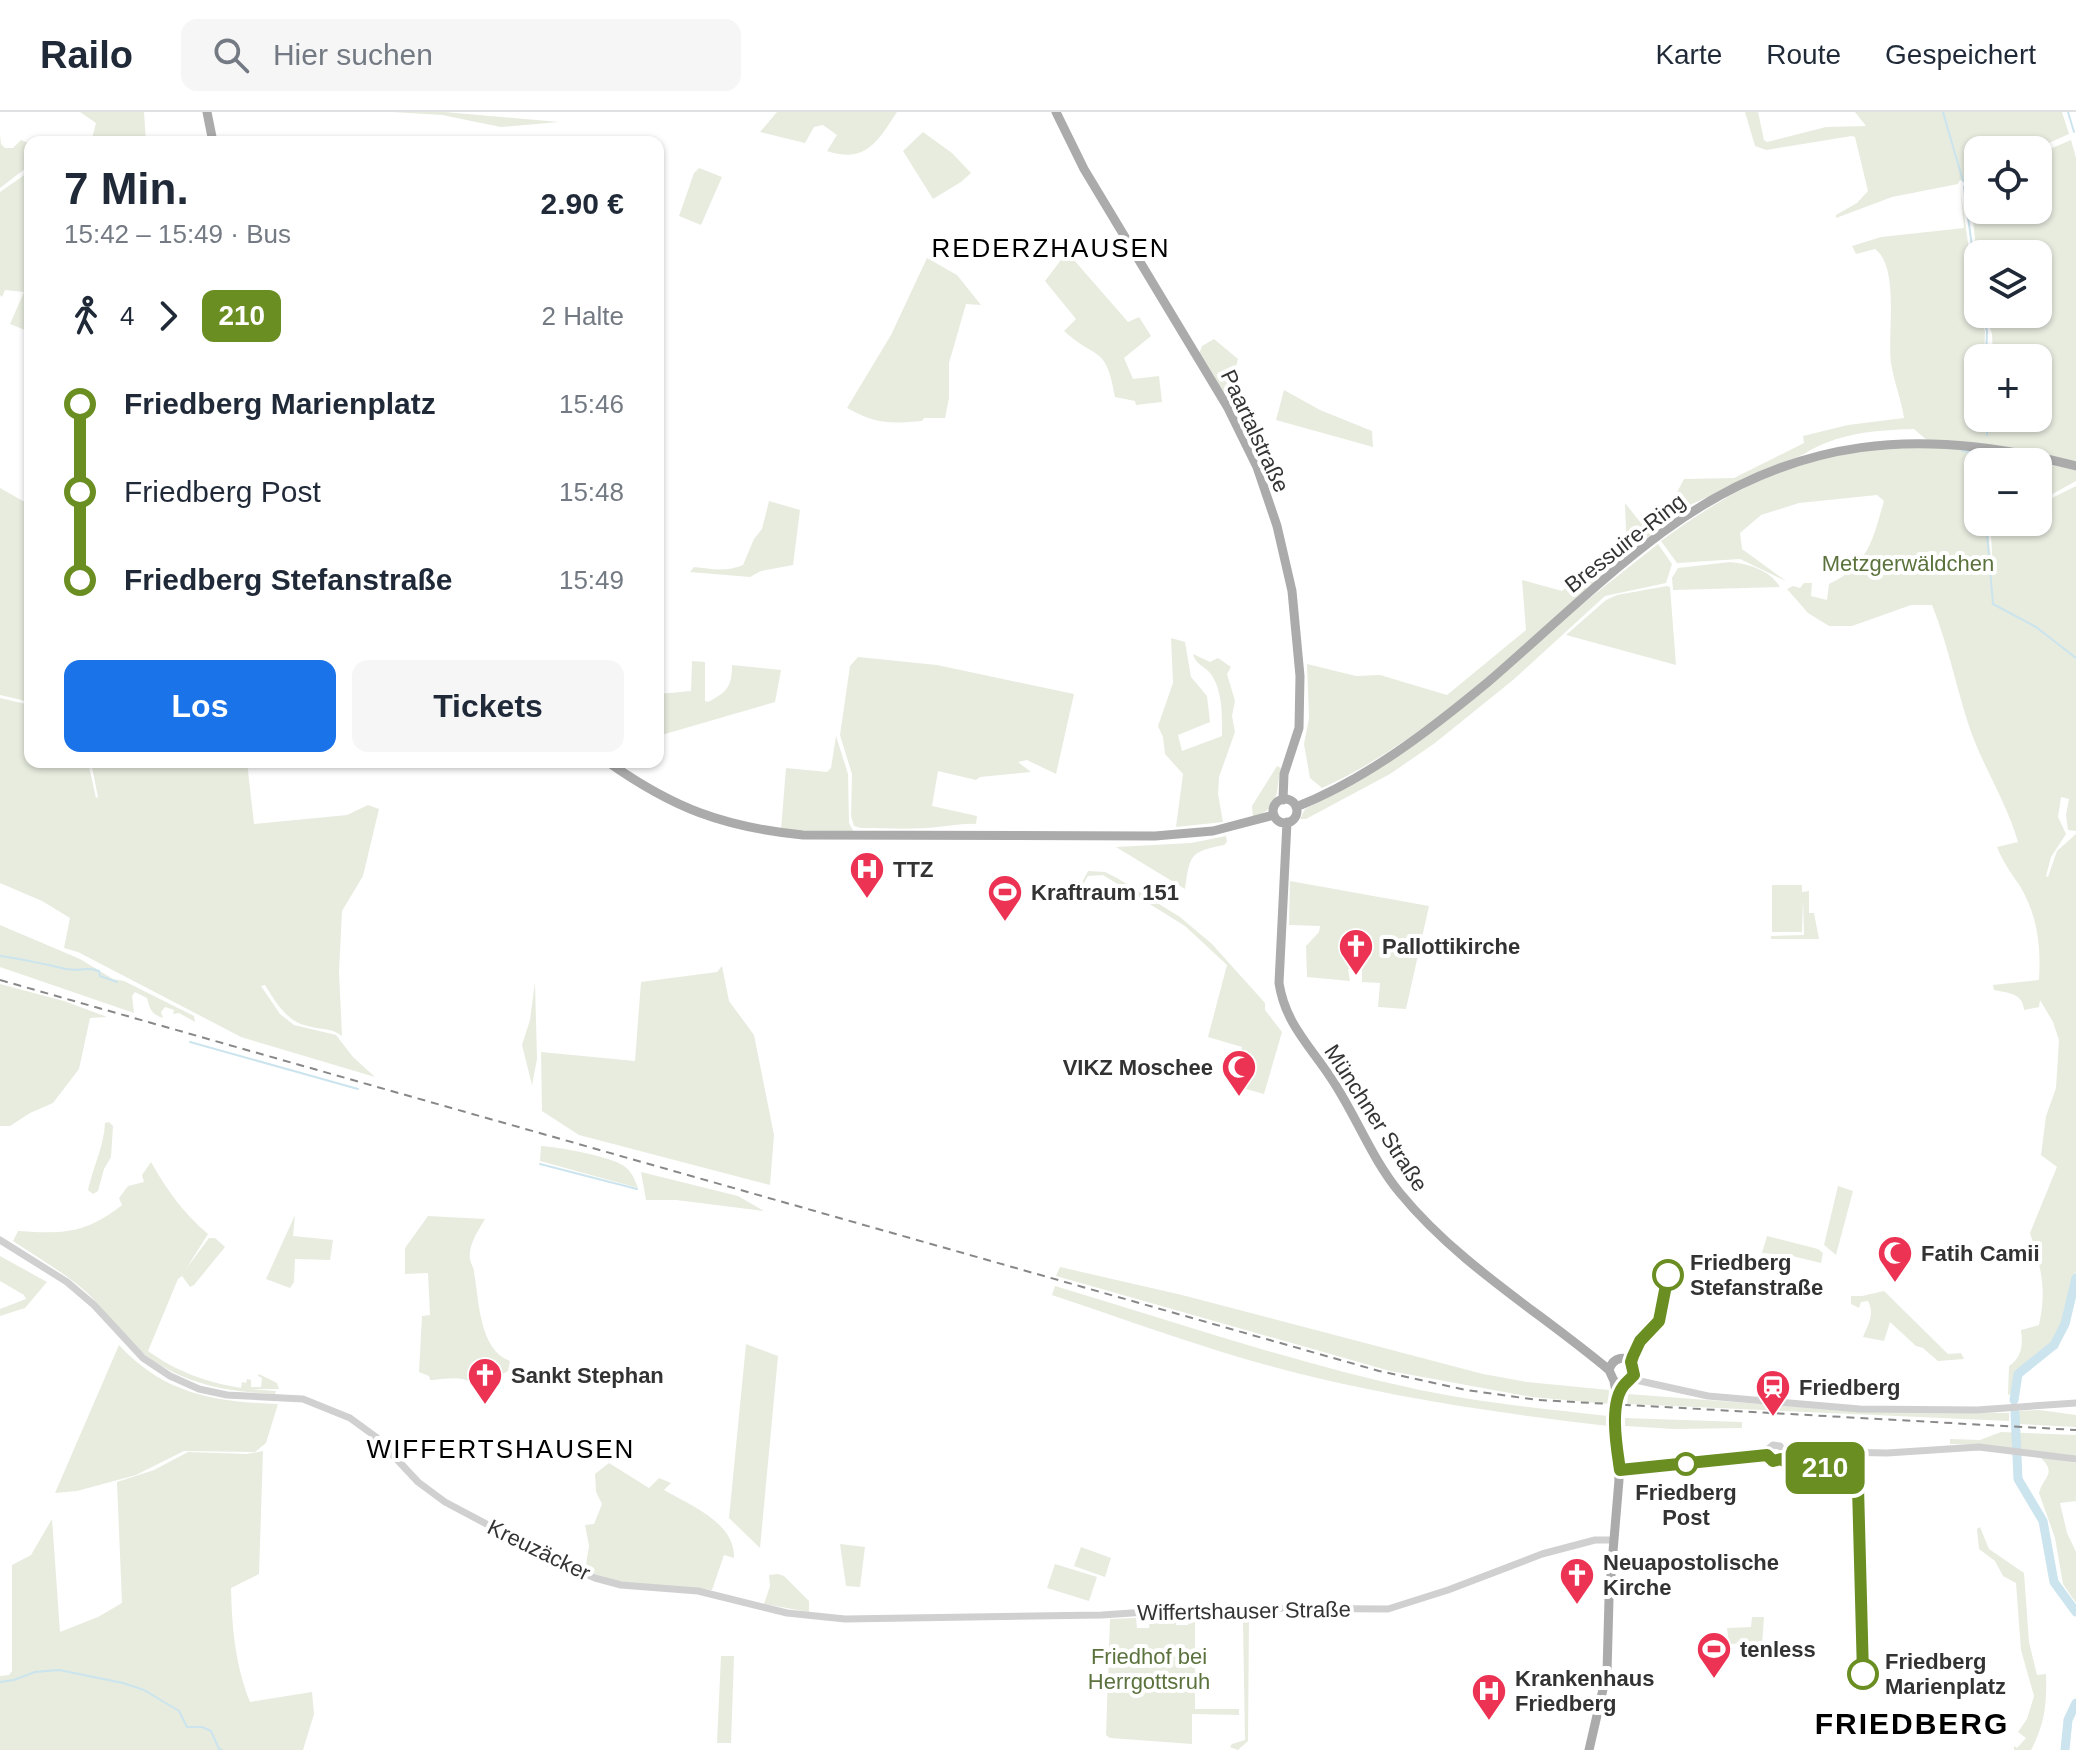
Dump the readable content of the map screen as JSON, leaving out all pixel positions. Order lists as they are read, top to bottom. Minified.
{"streets":{"main road":["Paartalstraße","Bressuire-Ring","Münchner Straße"],"street":["Kreuzäcker","Wiffertshauser Straße"]},"crossings":[["Paartalstraße","Bressuire-Ring"],["Paartalstraße","Münchner Straße"],["Bressuire-Ring","Münchner Straße"],["Kreuzäcker","Wiffertshauser Straße"]],"districts":["REDERZHAUSEN","WIFFERTSHAUSEN","FRIEDBERG"],"parks":["Metzgerwäldchen","Friedhof bei Herrgottsruh"],"places":{"hospital":["TTZ","Krankenhaus Friedberg"],"sports":["Kraftraum 151","tenless"],"church":["Pallottikirche","Sankt Stephan","Neuapostolische Kirche"],"mosque":["VIKZ Moschee","Fatih Camii"],"other":["Friedberg Stefanstraße","Friedberg Post","Friedberg Marienplatz"],"station":["Friedberg"]},"lines":["bus line 210"],"page":{"header":"Railo","search":"Hier suchen","nav":["Karte","Route","Gespeichert"],"on_map":"210","map_buttons":["+","−"],"heading":["7 Min.","15:42 – 15:49 · Bus","2.90 €"],"legs":["4","210","2 Halte"],"list":[{"name":"Friedberg Marienplatz","value":"15:46"},{"name":"Friedberg Post","value":"15:48"},{"name":"Friedberg Stefanstraße","value":"15:49"}],"buttons":["Los","Tickets"]}}
